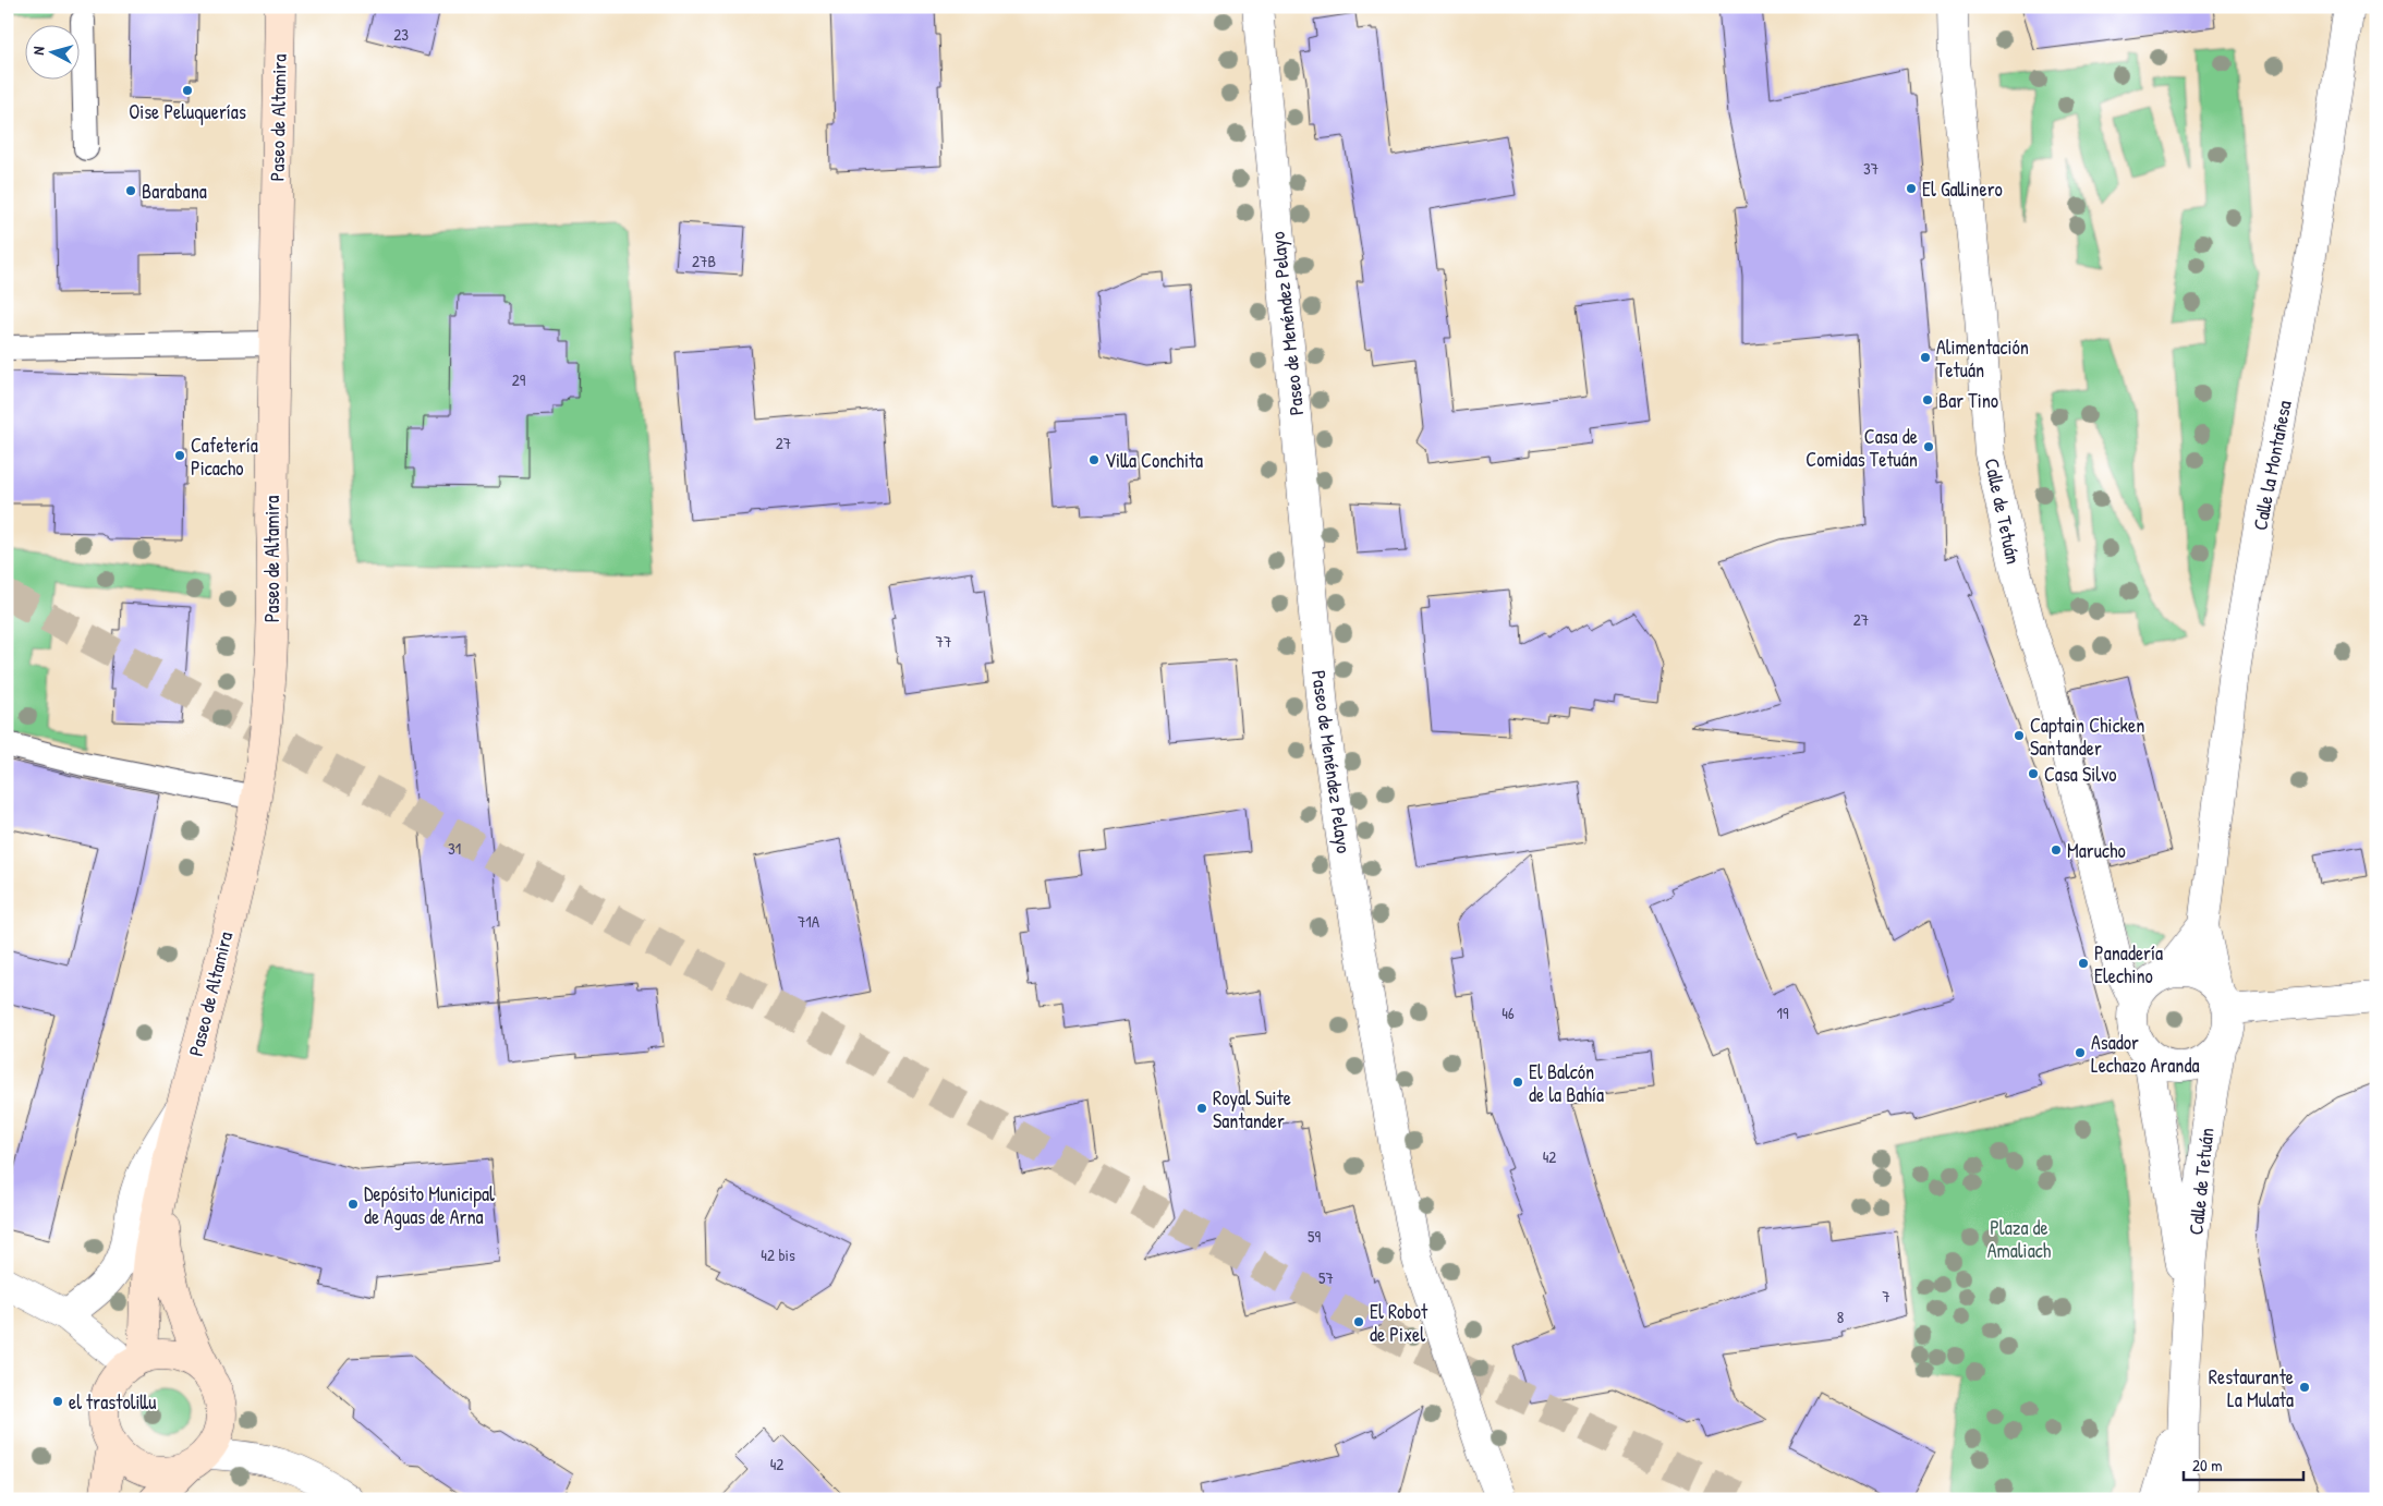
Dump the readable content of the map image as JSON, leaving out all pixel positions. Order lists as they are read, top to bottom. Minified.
{"streets":{"main road":["Paseo de Altamira"],"street":["Paseo de Menéndez Pelayo","Calle la Montañesa","Calle de Tetuán"]},"crossings":[["Calle la Montañesa","Calle de Tetuán"]],"parks":["Plaza de Amaliach"],"places":["Oise Peluquerías","El Gallinero","Barabana","Alimentación Tetuán","Bar Tino","Casa de Comidas Tetuán","Cafetería Picacho","Villa Conchita","Captain Chicken Santander","Casa Silvo","Marucho","Panadería Elechino","Asador Lechazo Aranda","El Balcón de la Bahía","Royal Suite Santander","Depósito Municipal de Aguas de Arna","El Robot de Pixel","Restaurante La Mulata","el trastolillu"],"house_numbers":["23","37","27B","29","27","27","77","31","71A","46","19","42","59","42 bis","57","7","8","42"],"scale_bar":"20 m","north":"left"}
